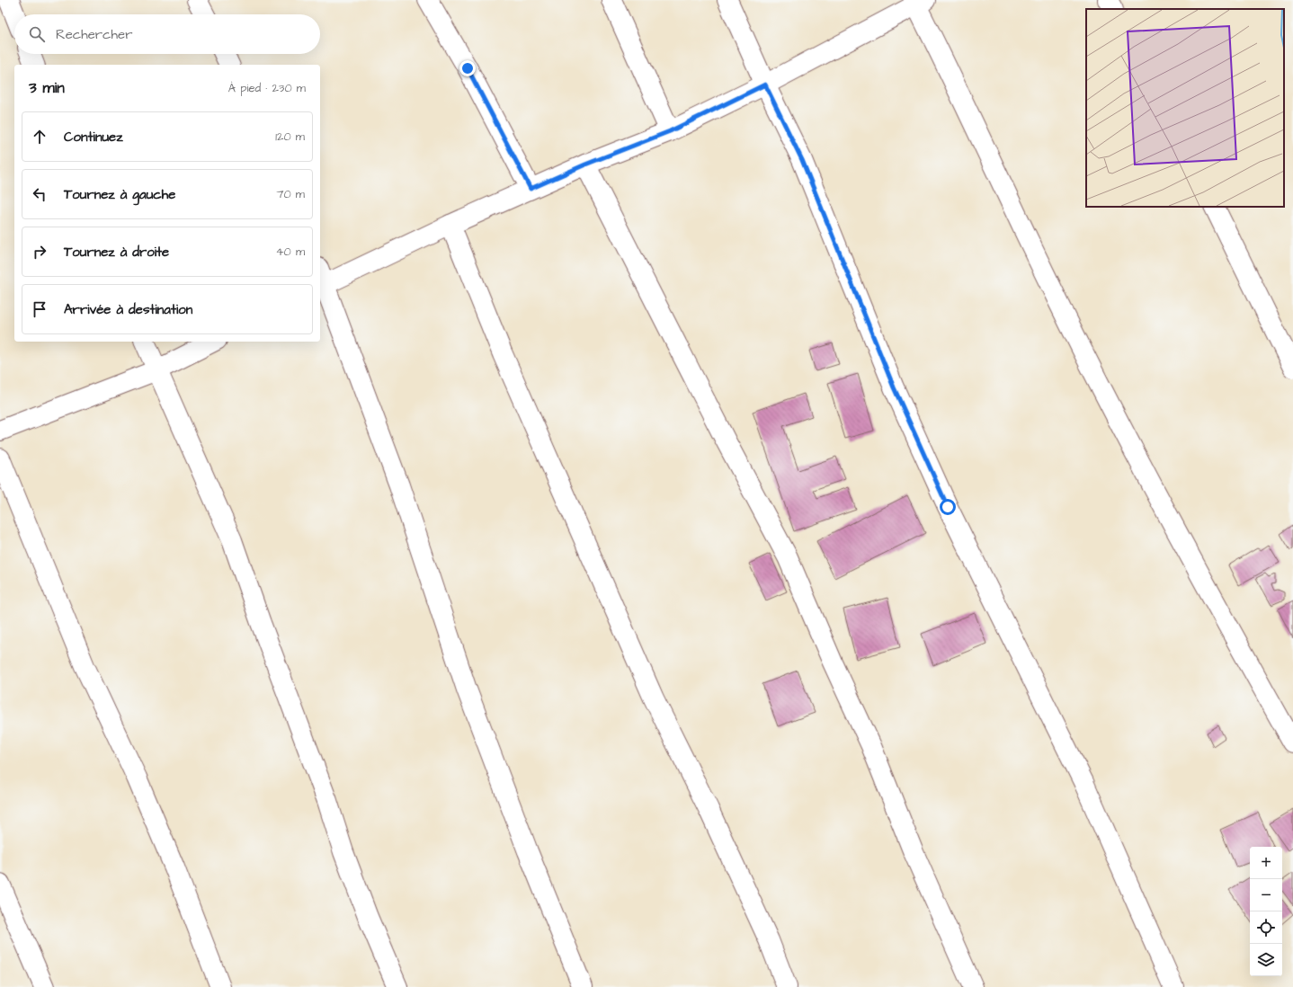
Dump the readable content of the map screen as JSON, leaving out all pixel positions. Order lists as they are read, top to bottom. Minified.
{"page":{"search":"Rechercher","heading":["3 min","À pied · 230 m"],"list":[["Continuez","120 m"],["Tournez à gauche","70 m"],["Tournez à droite","40 m"],"Arrivée à destination"],"map_buttons":["+","−"]}}
